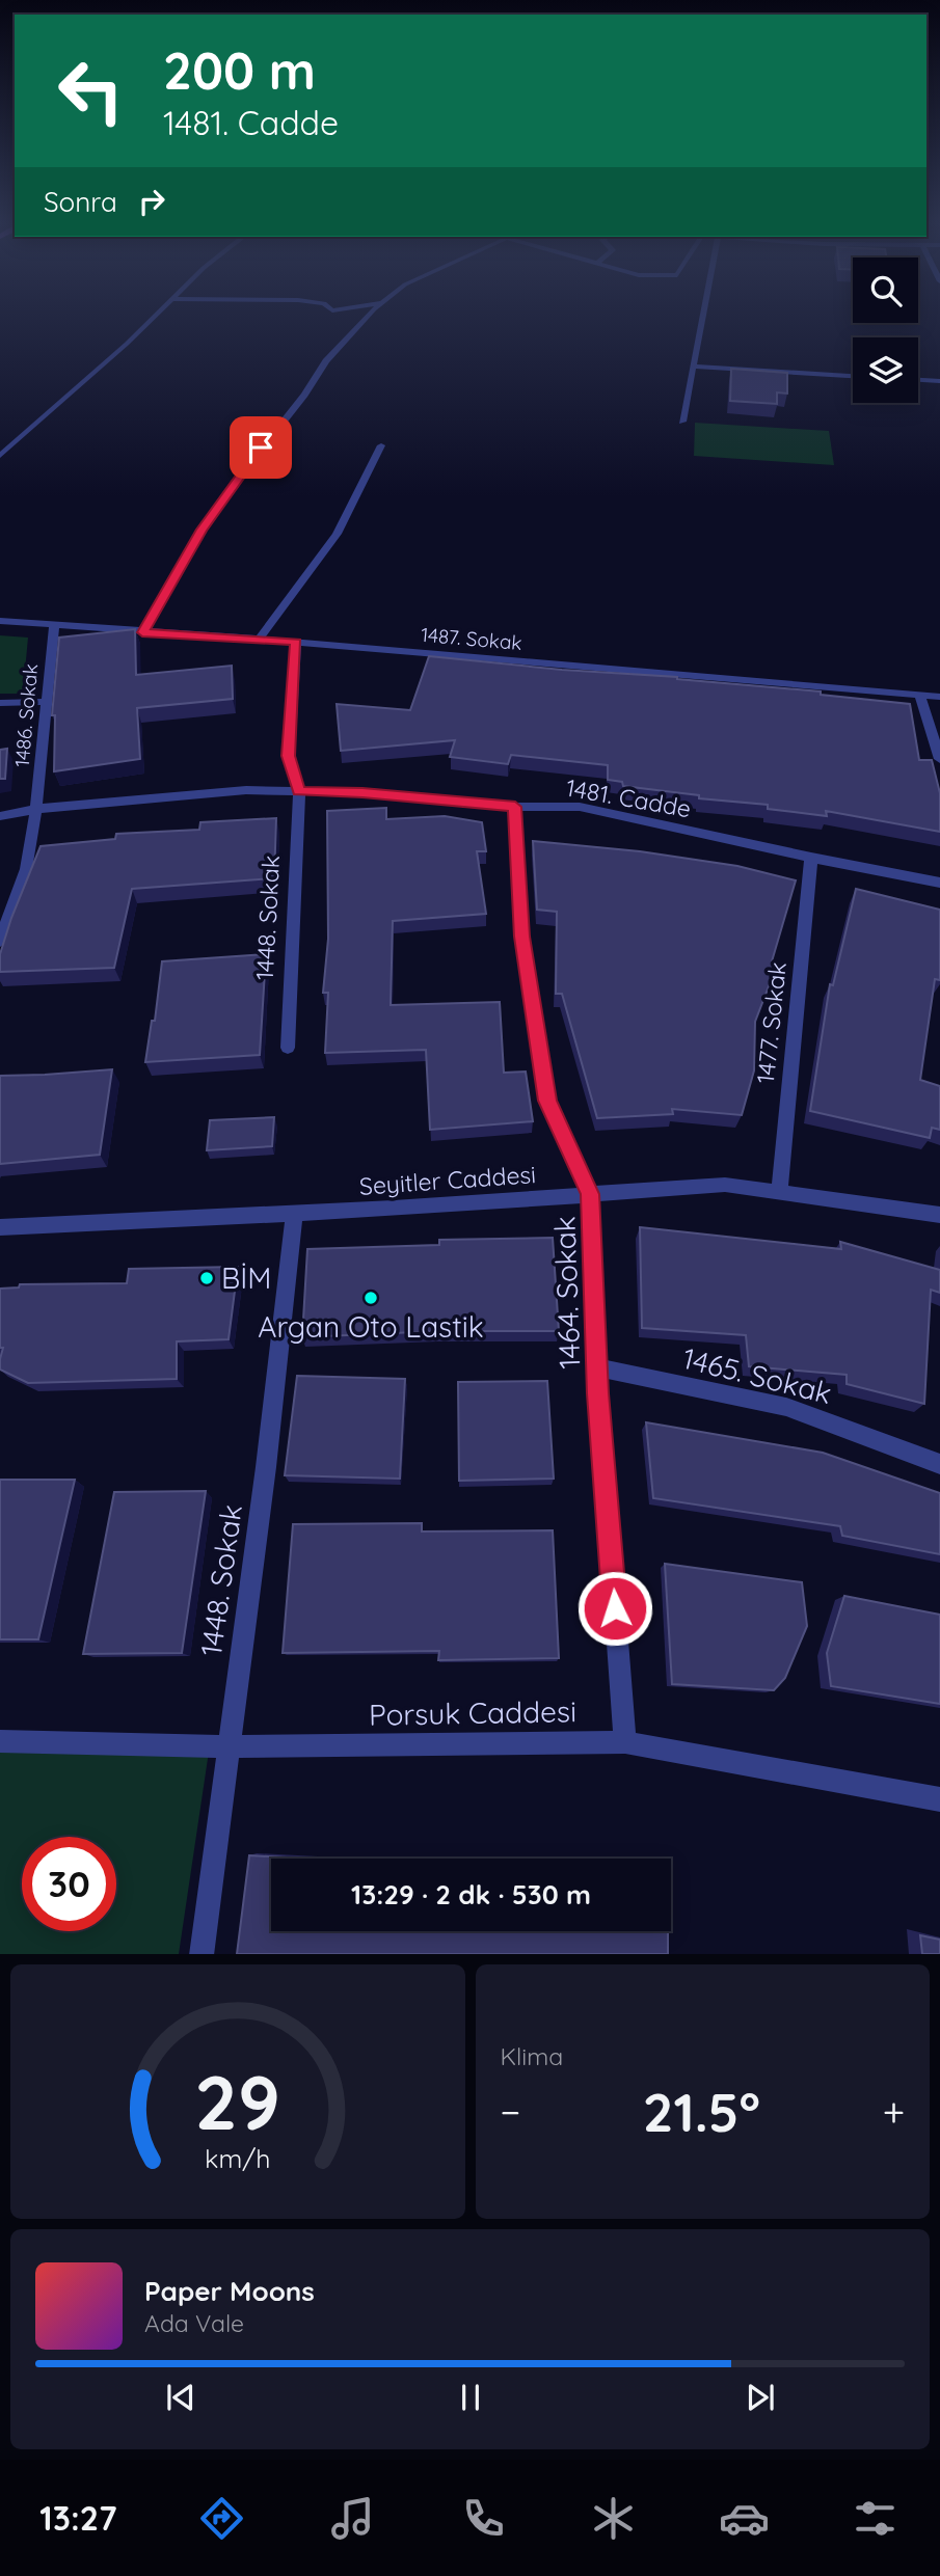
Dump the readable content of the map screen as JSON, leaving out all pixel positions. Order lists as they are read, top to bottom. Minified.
{"streets":{"street":["1487. Sokak","1486. Sokak","1481. Cadde","1448. Sokak","1477. Sokak","Seyitler Caddesi","1464. Sokak","1465. Sokak","Porsuk Caddesi"]},"crossings":[["1487. Sokak","1486. Sokak"],["1487. Sokak","1448. Sokak"],["1486. Sokak","1481. Cadde"],["1481. Cadde","1448. Sokak"],["1481. Cadde","1477. Sokak"],["1481. Cadde","1464. Sokak"],["1448. Sokak","Seyitler Caddesi"],["1448. Sokak","Porsuk Caddesi"],["1477. Sokak","Seyitler Caddesi"],["Seyitler Caddesi","1464. Sokak"],["1464. Sokak","1465. Sokak"],["1464. Sokak","Porsuk Caddesi"]],"places":["BİM","Argan Oto Lastik"],"page":{"turn":["200 m","1481. Cadde"],"then":"Sonra","limit":"30","trip":"13:29 · 2 dk · 530 m","tile":"Klima","heat":["−","21.5°","+"],"song":["Paper Moons","Ada Vale"],"tabs":"13:27","gauge":["29","km/h"]}}
